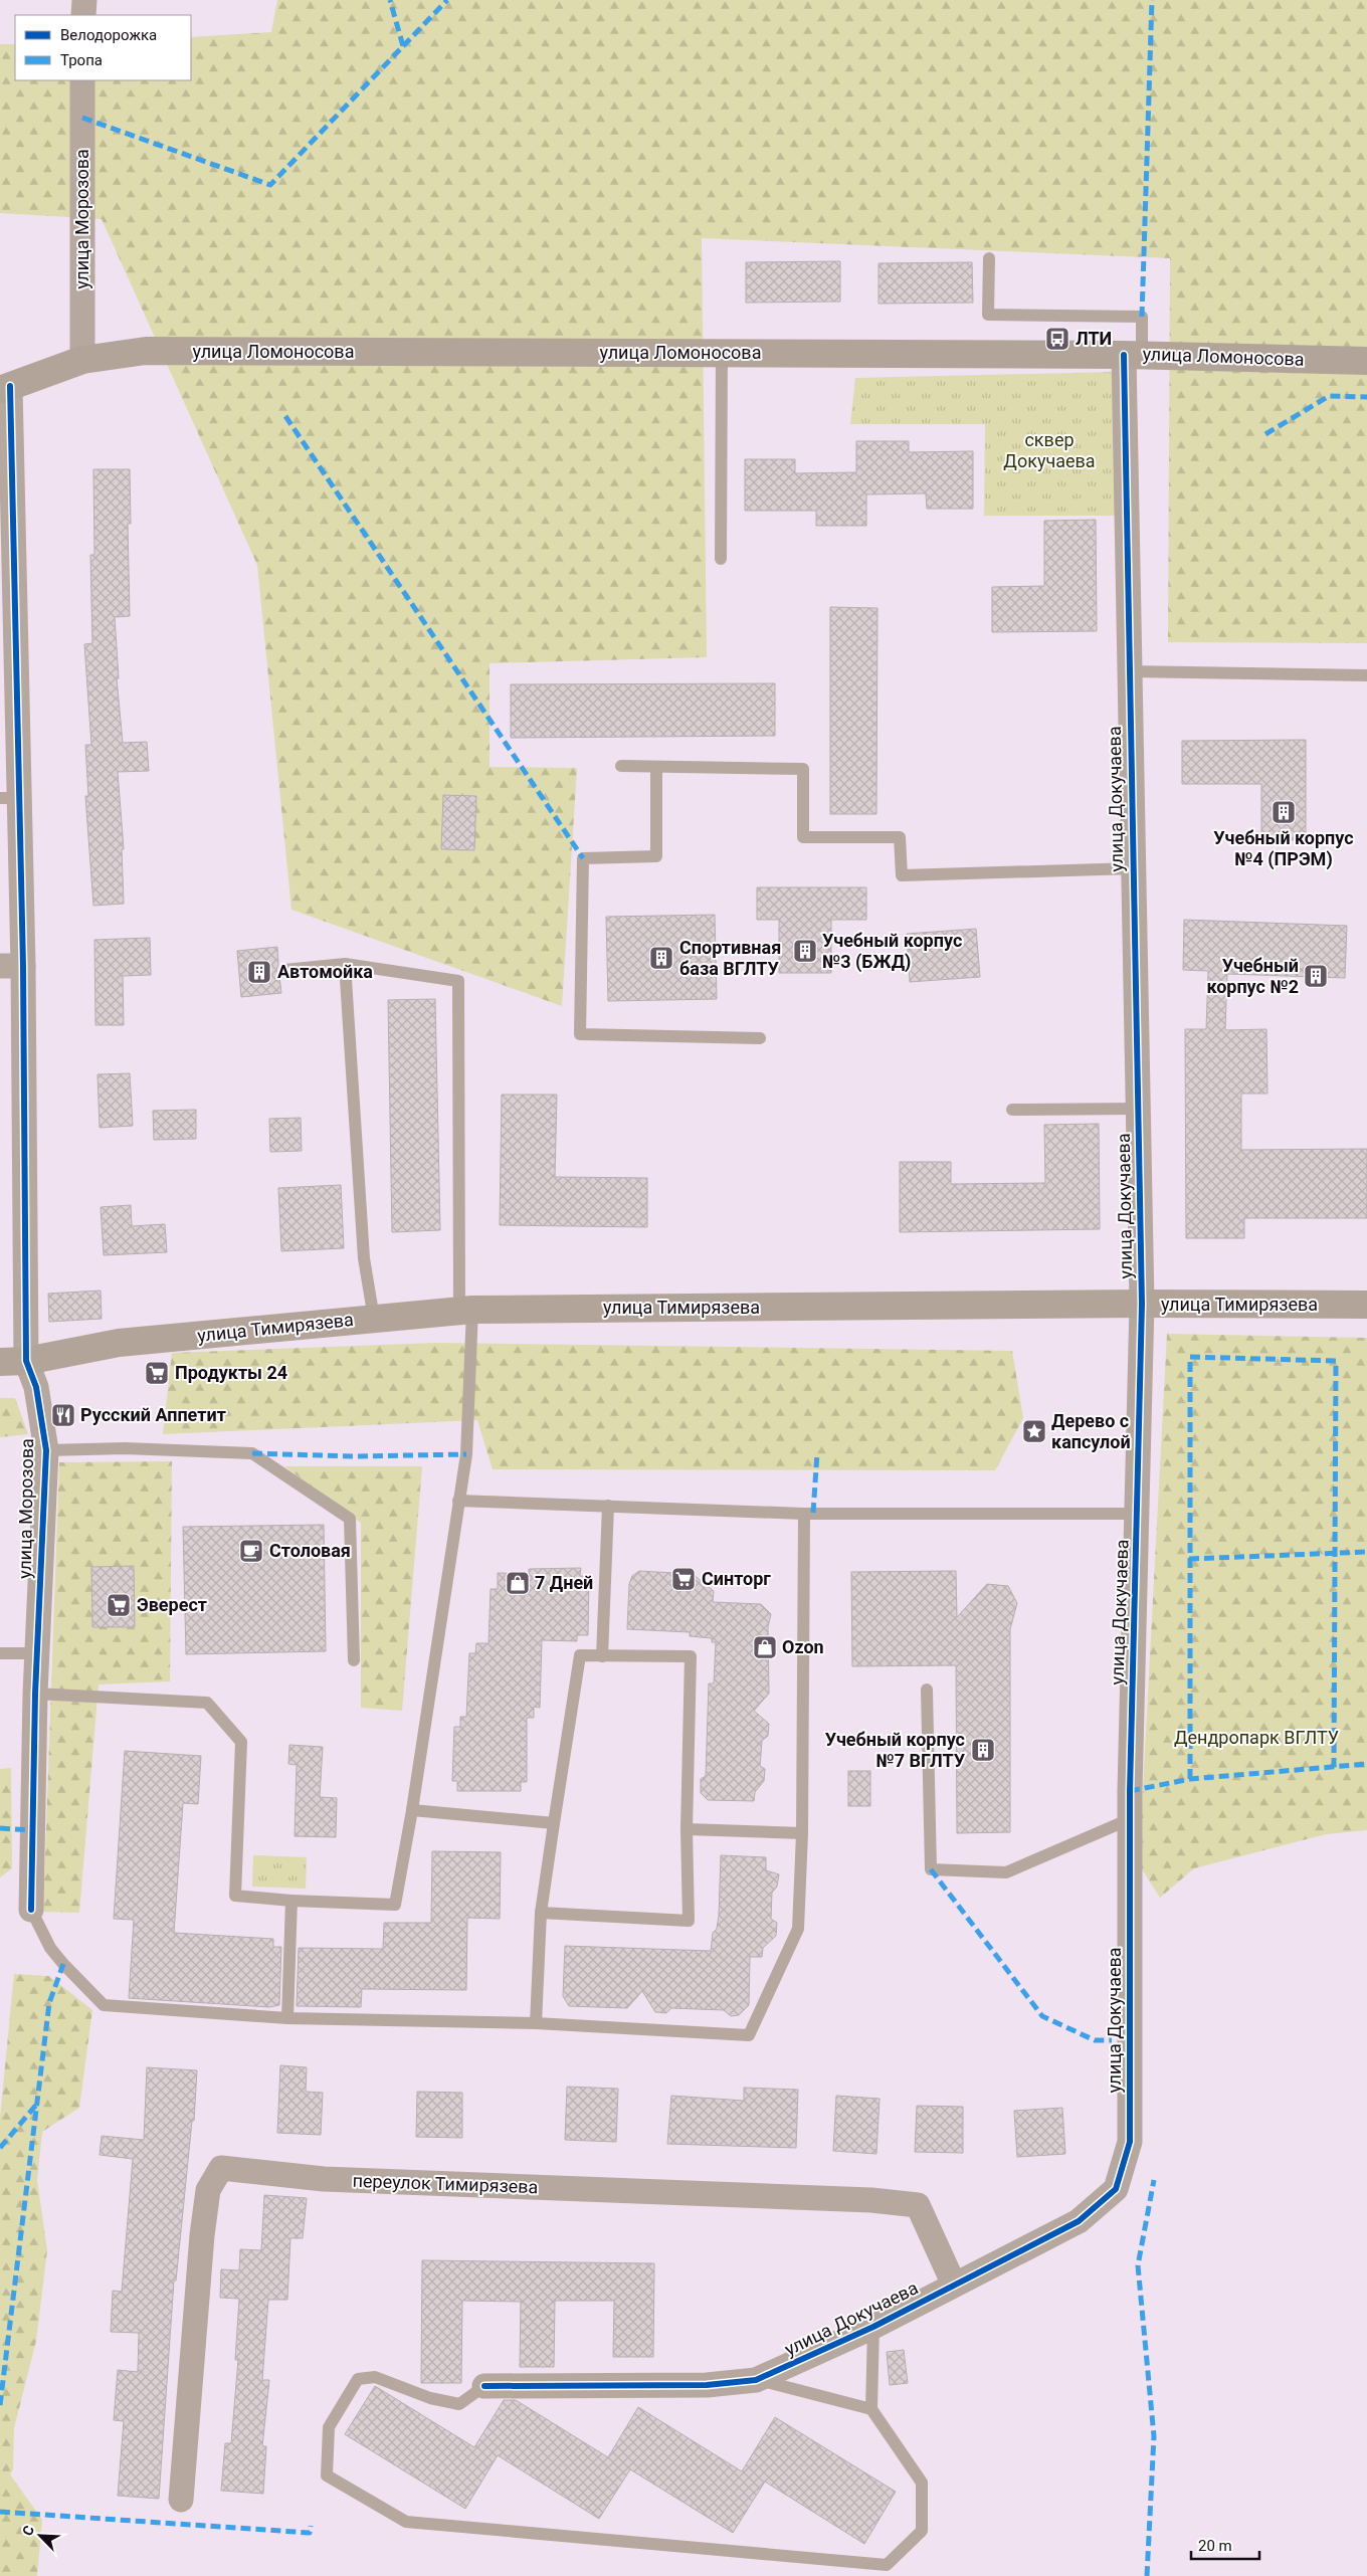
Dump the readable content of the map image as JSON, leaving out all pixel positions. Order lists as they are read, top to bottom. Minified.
{"streets":{"main road":["улица Ломоносова","улица Тимирязева"],"street":["улица Морозова","улица Докучаева","переулок Тимирязева"]},"crossings":[["улица Морозова","улица Ломоносова"],["улица Морозова","улица Тимирязева"],["улица Ломоносова","улица Докучаева"],["улица Докучаева","улица Тимирязева"],["улица Докучаева","переулок Тимирязева"]],"parks":["сквер Докучаева","Дендропарк ВГЛТУ"],"places":{"bus stop":["ЛТИ"],"building":["Учебный корпус №4 (ПРЭМ)","Учебный корпус №3 (БЖД)","Спортивная база ВГЛТУ","Автомойка","Учебный корпус №2","Учебный корпус №7 ВГЛТУ"],"supermarket":["Продукты 24","Синторг","Эверест"],"restaurant":["Русский Аппетит"],"place":["Дерево с капсулой"],"cafe":["Столовая"],"shop":["7 Дней","Ozon"]},"legend":["Велодорожка","Тропа"],"scale_bar":"20 m","north":"top left"}
